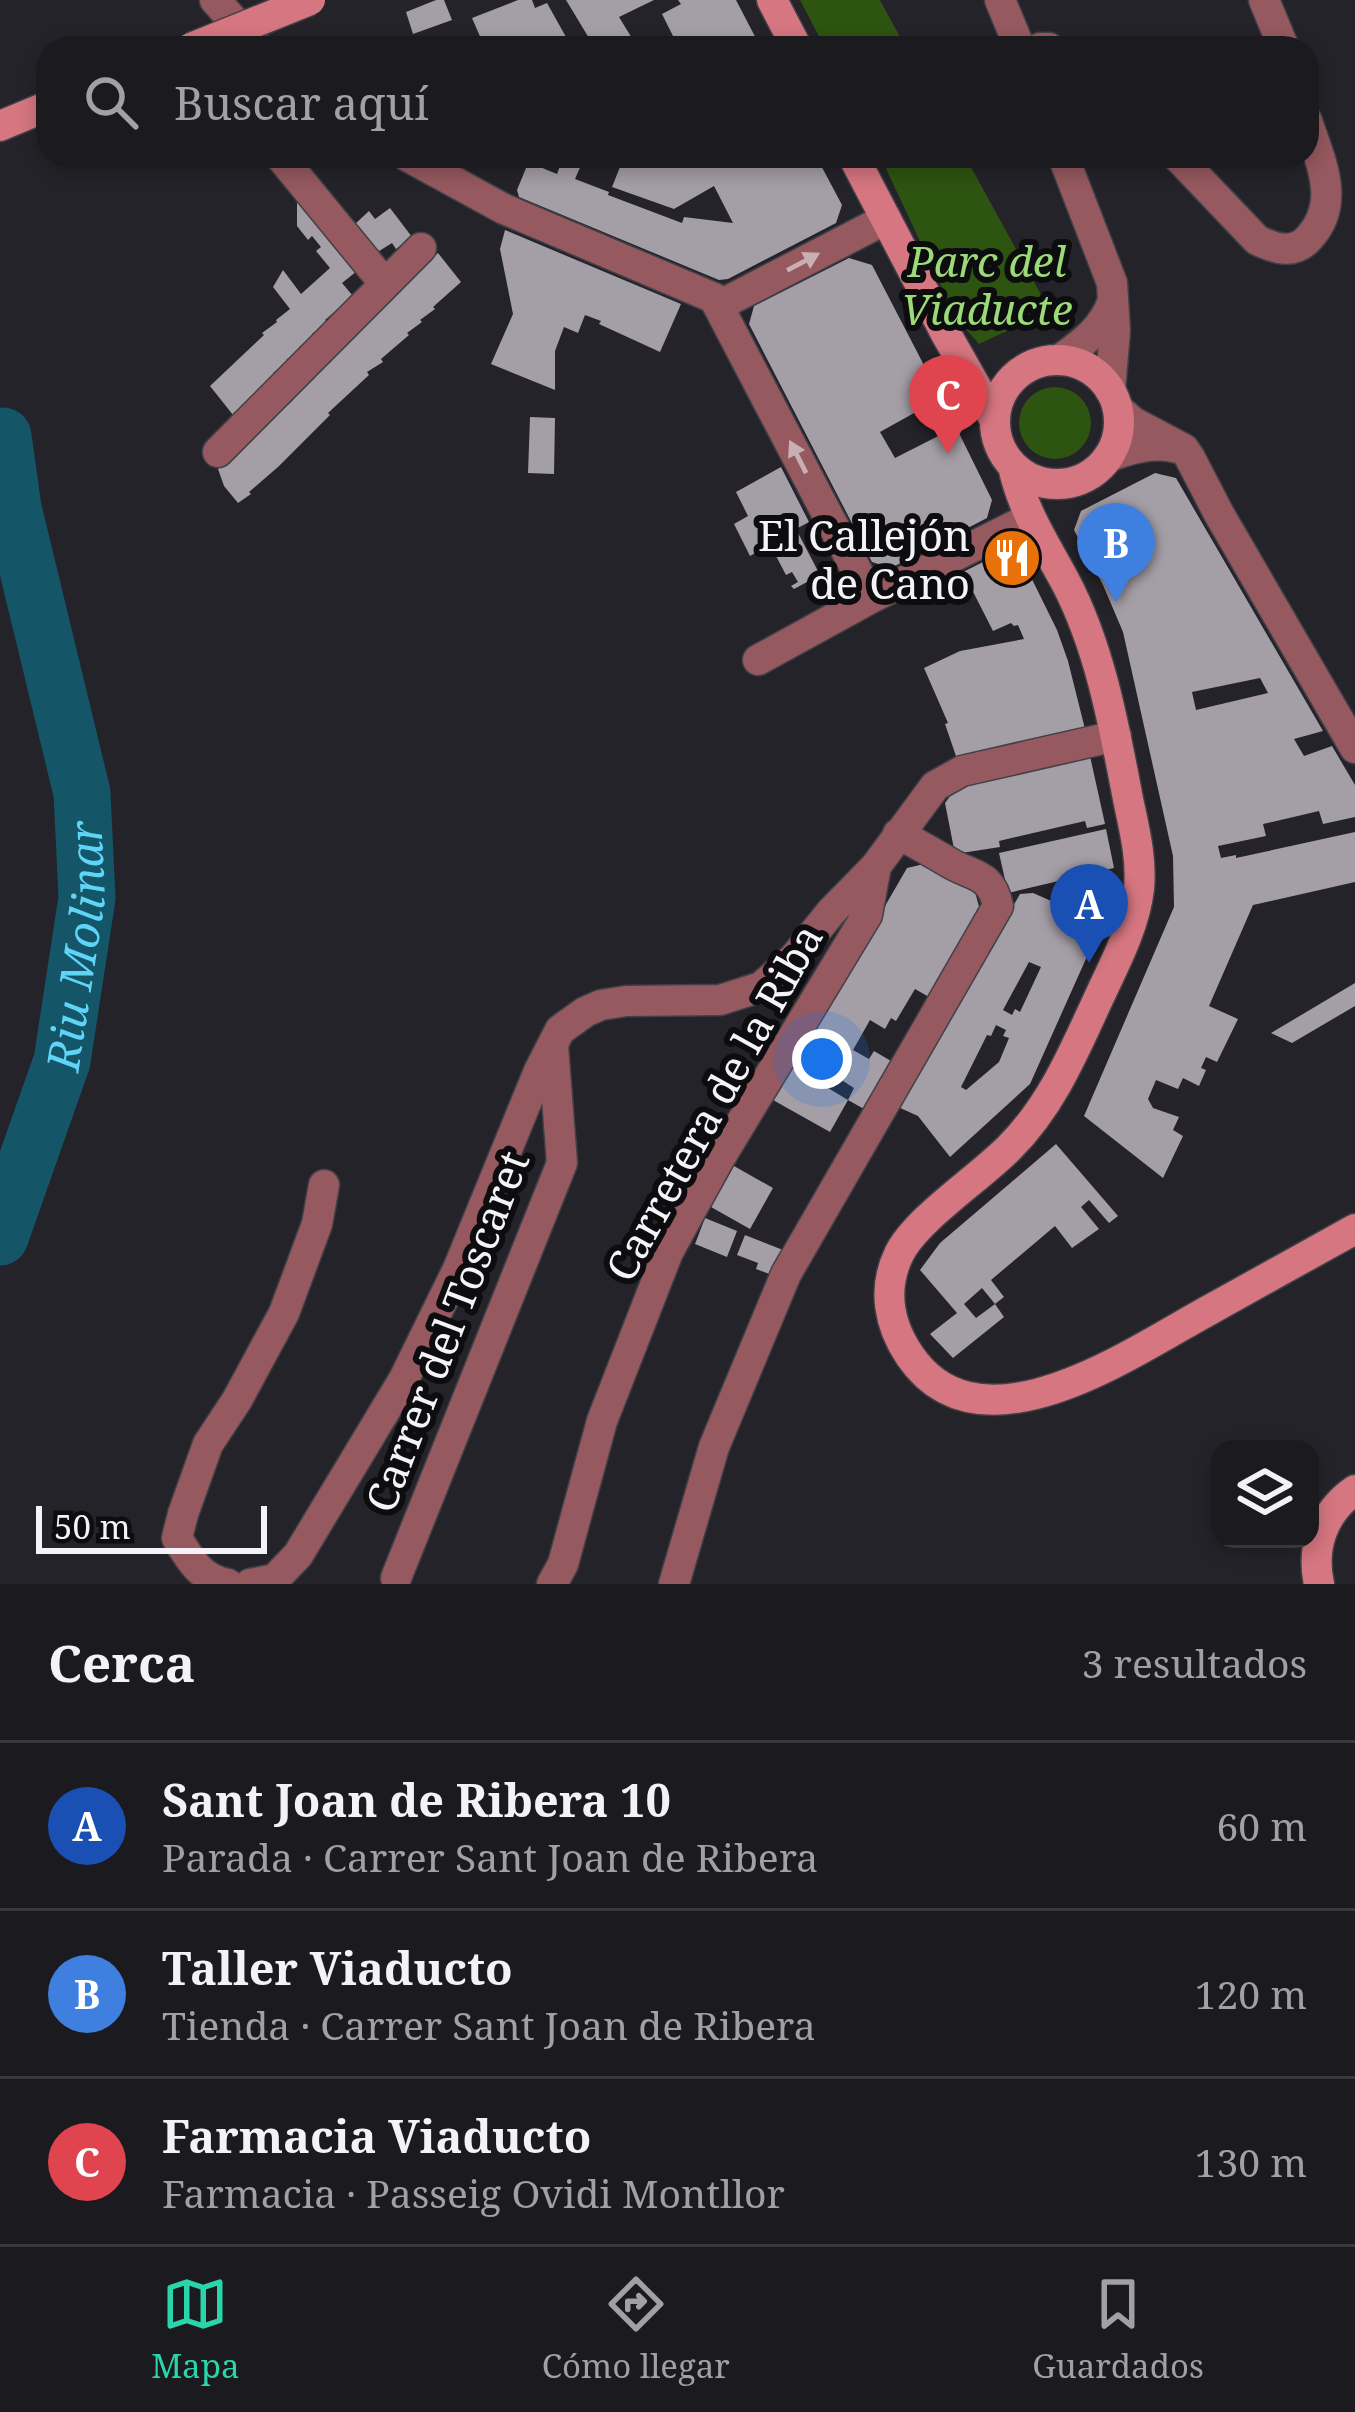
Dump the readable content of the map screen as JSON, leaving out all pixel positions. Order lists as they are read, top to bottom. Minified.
{"streets":{"street":["Carretera de la Riba","Carrer del Toscaret"]},"water":["Riu Molinar"],"parks":["Parc del Viaducte"],"places":{"restaurant":["El Callejón de Cano"]},"scale_bar":"50 m","page":{"search":"Buscar aquí","pins":["C","B","A"],"scale":"50 m","heading":["Cerca","3 resultados"],"list":[{"mark":"A","name":"Sant Joan de Ribera 10","note":"Parada · Carrer Sant Joan de Ribera","value":"60 m"},{"mark":"B","name":"Taller Viaducto","note":"Tienda · Carrer Sant Joan de Ribera","value":"120 m"},{"mark":"C","name":"Farmacia Viaducto","note":"Farmacia · Passeig Ovidi Montllor","value":"130 m"}],"nav":["Mapa","Cómo llegar","Guardados"]}}
